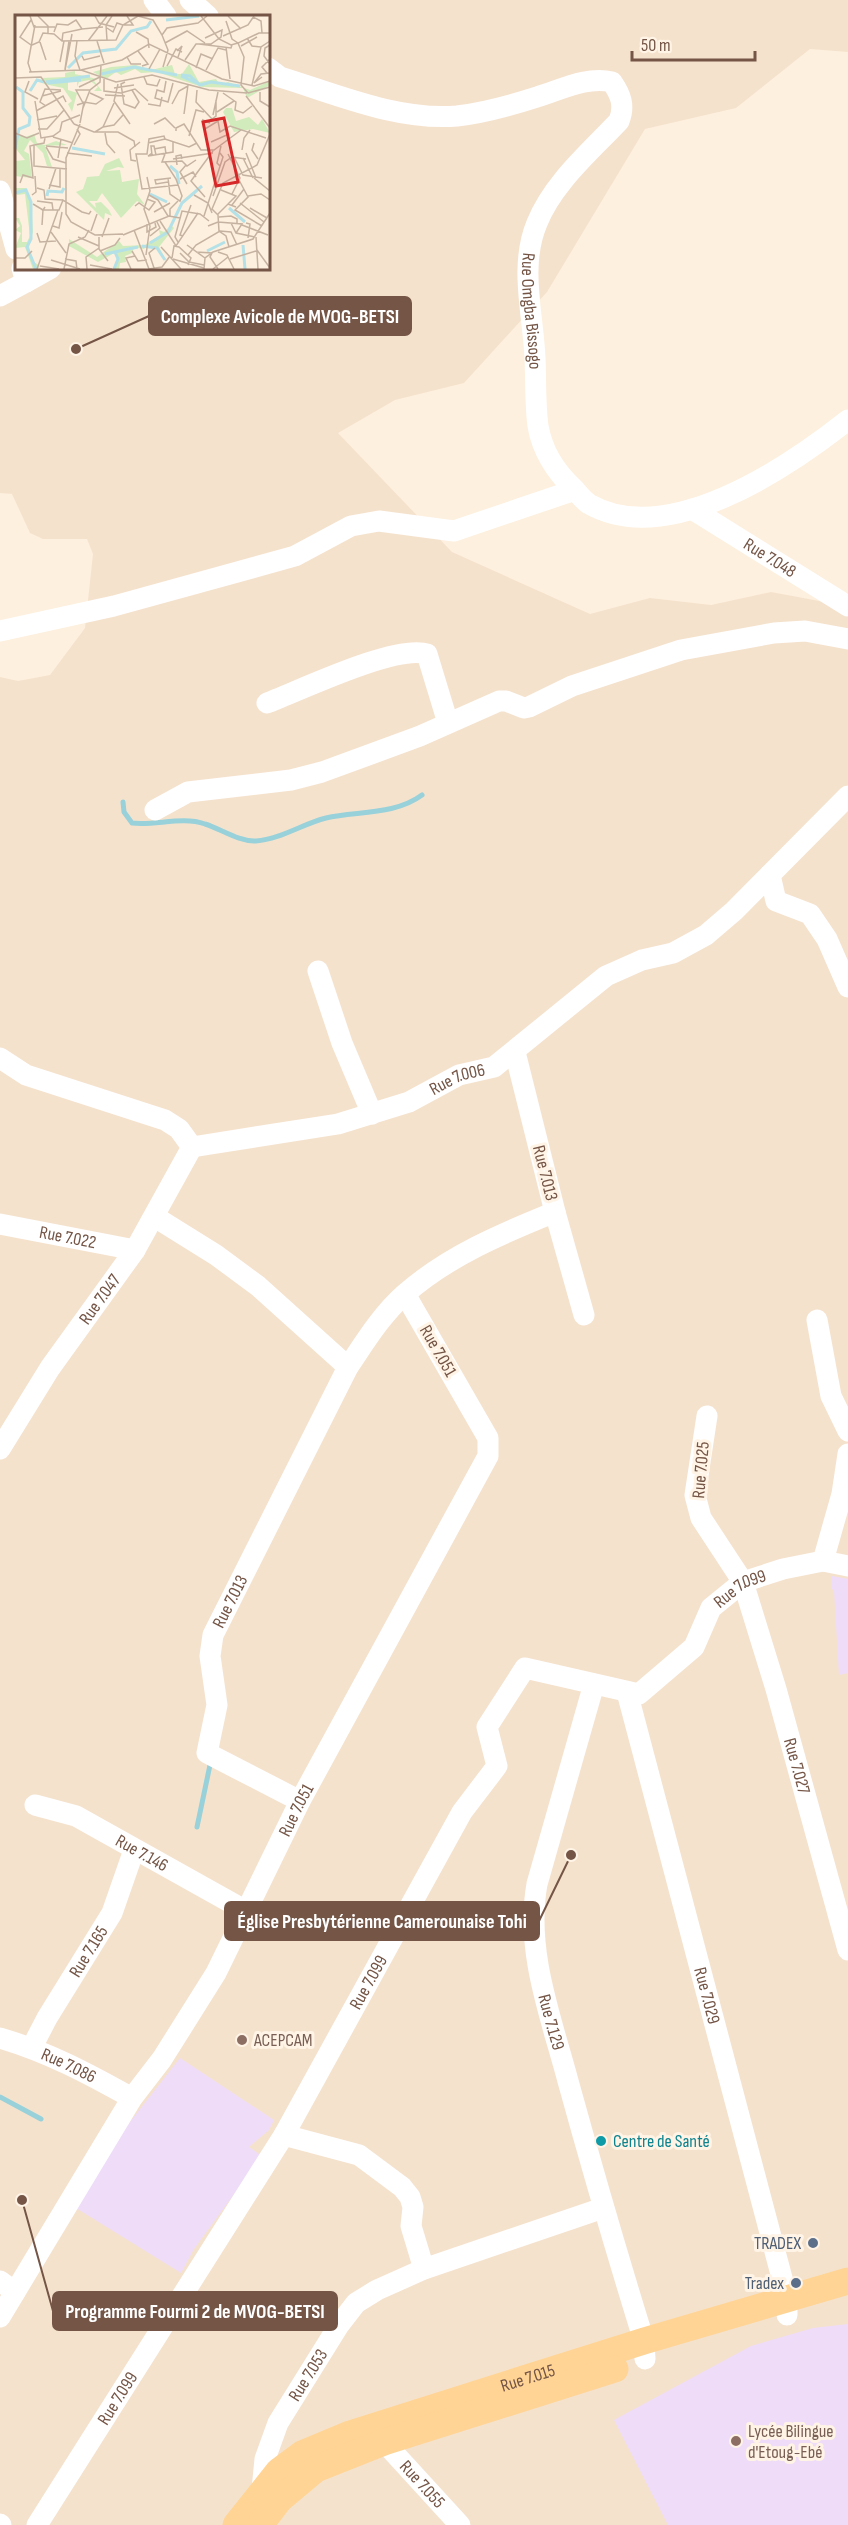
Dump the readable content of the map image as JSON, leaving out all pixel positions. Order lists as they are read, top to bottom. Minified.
{"streets":{"main road":["Rue 7.015"],"street":["Rue Omgba Bissogo","Rue 7.048","Rue 7.006","Rue 7.013","Rue 7.022","Rue 7.047","Rue 7.051","Rue 7.025","Rue 7.099","Rue 7.027","Rue 7.146","Rue 7.165","Rue 7.029","Rue 7.129","Rue 7.086","Rue 7.053","Rue 7.055"]},"crossings":[["Rue Omgba Bissogo","Rue 7.048"],["Rue 7.006","Rue 7.013"],["Rue 7.006","Rue 7.047"],["Rue 7.013","Rue 7.051"],["Rue 7.022","Rue 7.047"],["Rue 7.051","Rue 7.146"],["Rue 7.051","Rue 7.086"],["Rue 7.025","Rue 7.099"],["Rue 7.025","Rue 7.027"],["Rue 7.099","Rue 7.027"],["Rue 7.099","Rue 7.029"],["Rue 7.099","Rue 7.129"],["Rue 7.146","Rue 7.165"],["Rue 7.165","Rue 7.086"],["Rue 7.029","Rue 7.015"],["Rue 7.129","Rue 7.053"],["Rue 7.129","Rue 7.015"],["Rue 7.053","Rue 7.015"],["Rue 7.015","Rue 7.055"]],"places":["Complexe Avicole de MVOG-BETSI","Église Presbytérienne Camerounaise Tohi","ACEPCAM","Centre de Santé","Programme Fourmi 2 de MVOG-BETSI","TRADEX","Tradex","Lycée Bilingue d'Etoug-Ebé"],"scale_bar":"50 m"}
